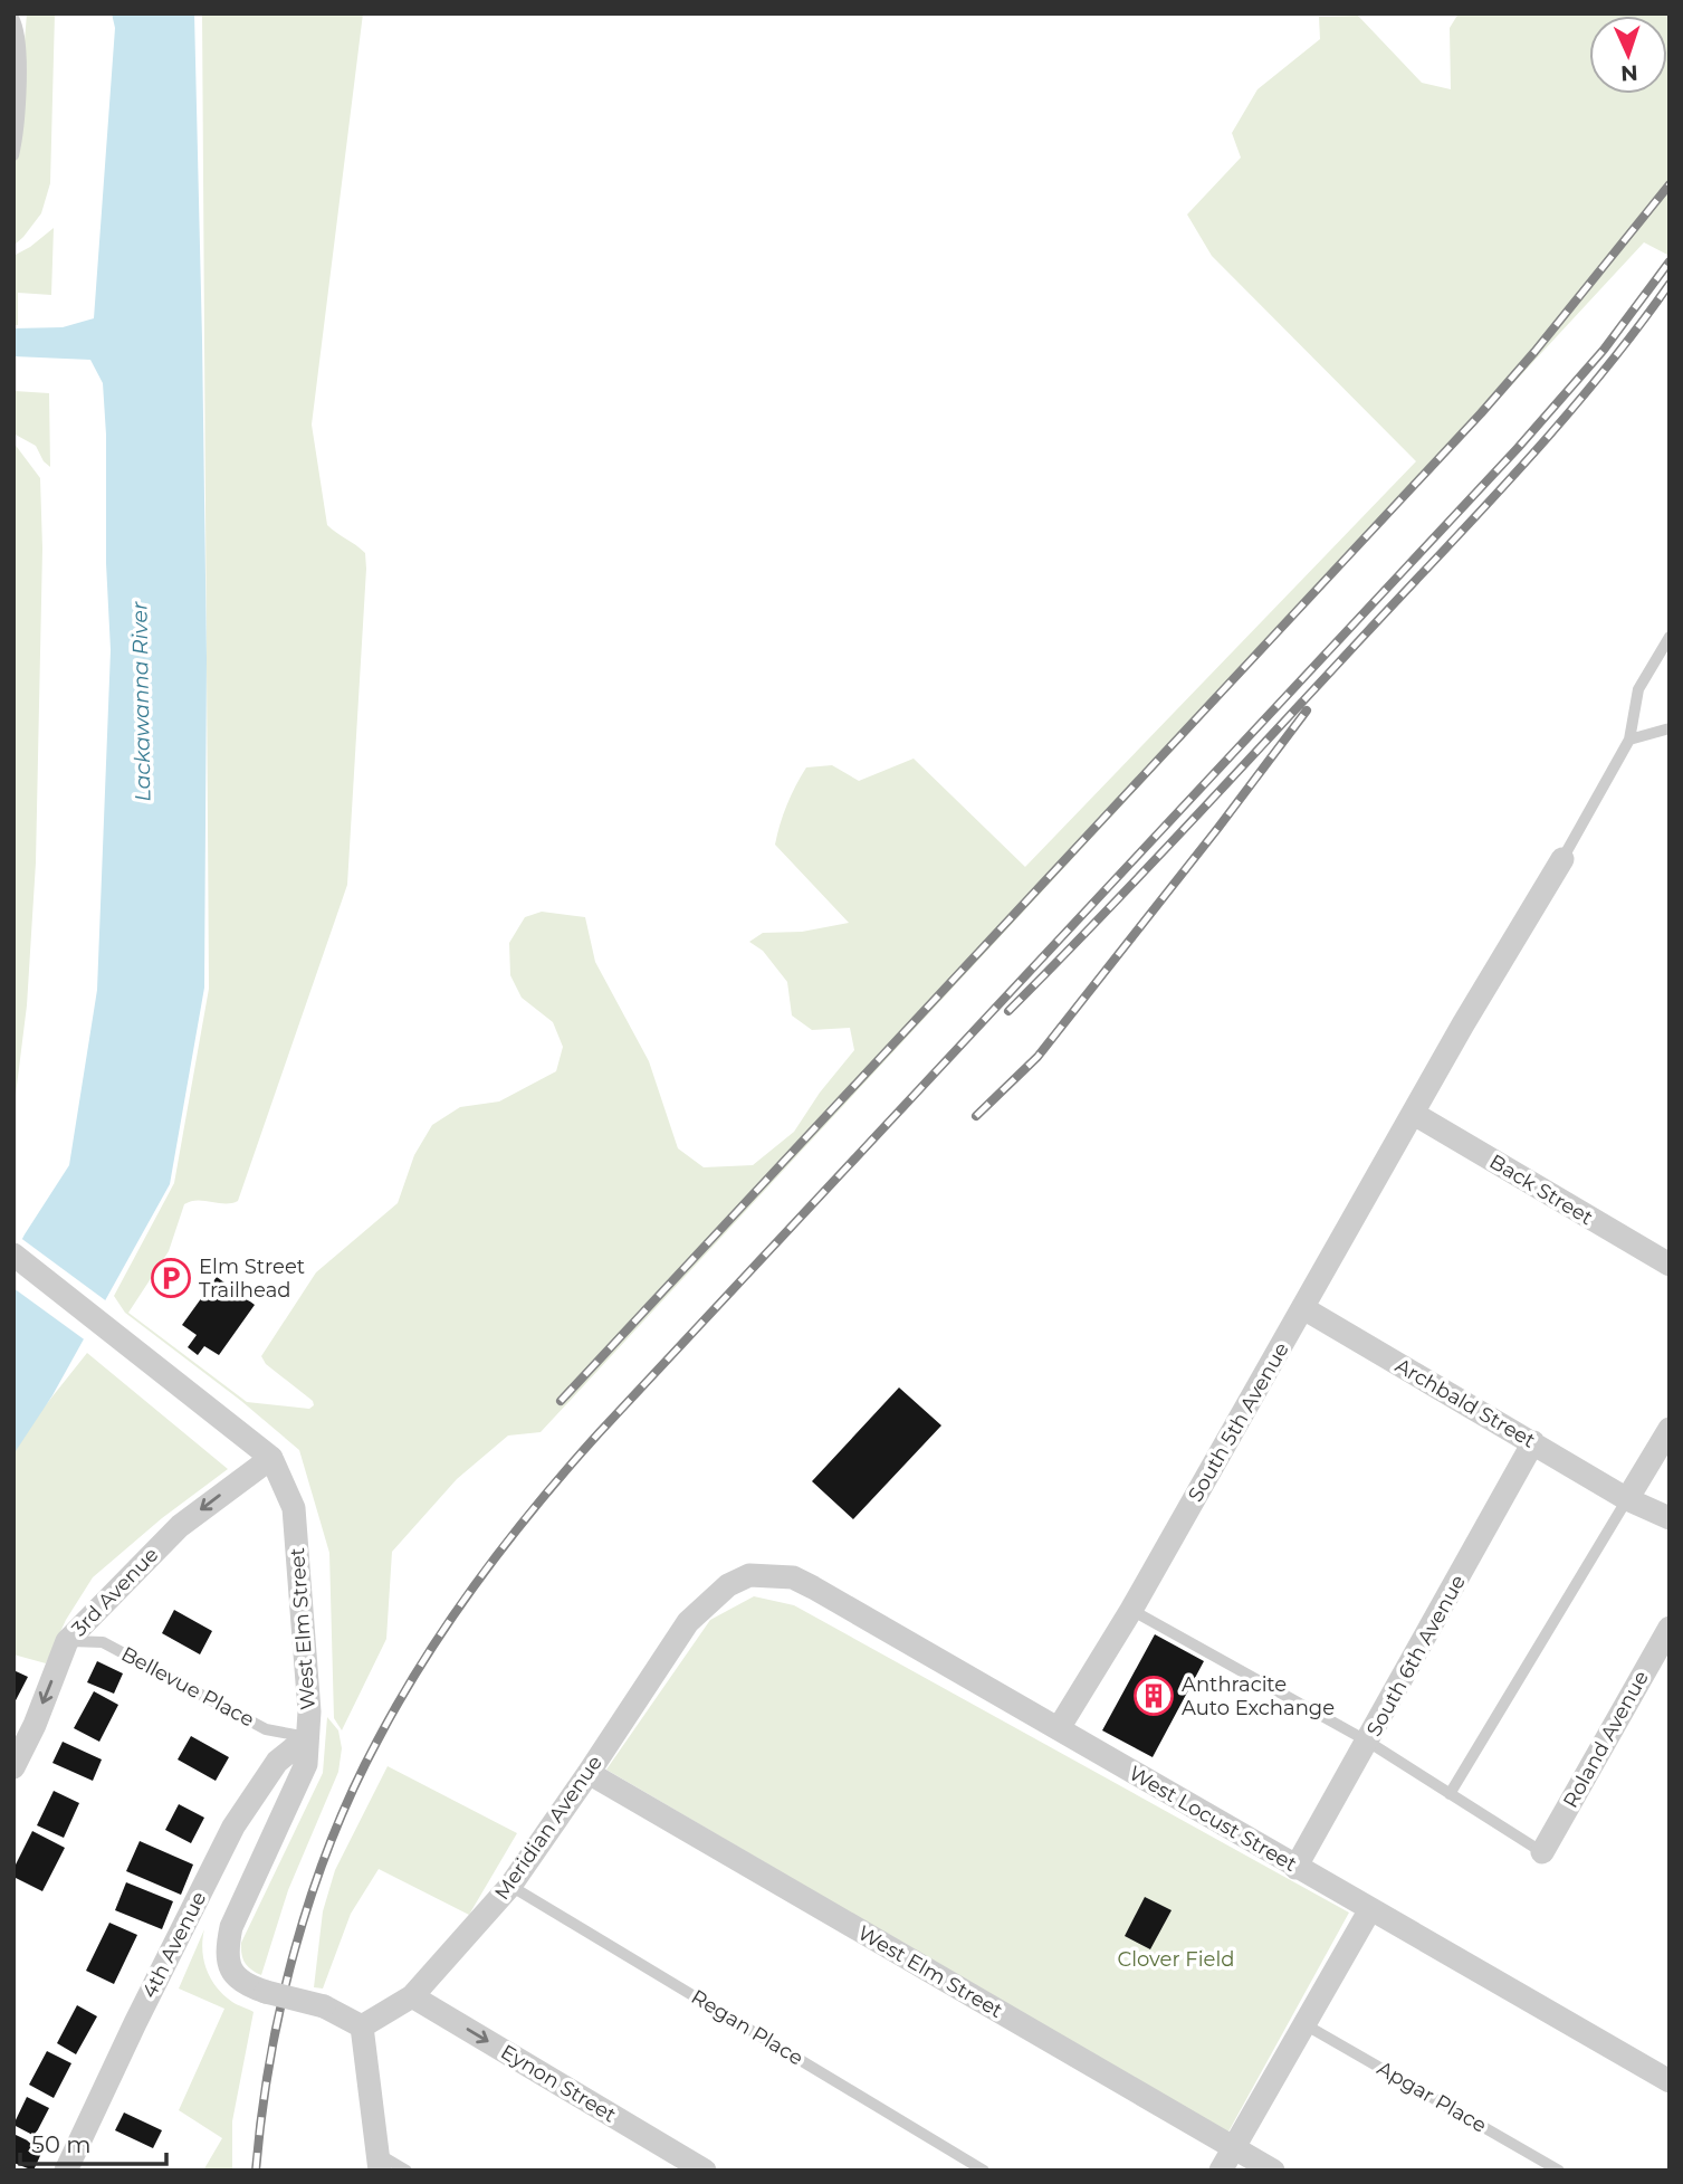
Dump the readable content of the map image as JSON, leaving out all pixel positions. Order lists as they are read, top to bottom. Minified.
{"streets":{"street":["Back Street","Archbald Street","South 5th Avenue","3rd Avenue","West Elm Street","South 6th Avenue","Roland Avenue","West Locust Street","Meridian Avenue","4th Avenue","Eynon Street"],"lane":["Bellevue Place","Regan Place","Apgar Place"]},"crossings":[["Back Street","South 5th Avenue"],["Archbald Street","South 5th Avenue"],["Archbald Street","South 6th Avenue"],["South 5th Avenue","West Locust Street"],["3rd Avenue","West Elm Street"],["3rd Avenue","Bellevue Place"],["West Elm Street","Bellevue Place"],["West Elm Street","Meridian Avenue"],["West Elm Street","4th Avenue"],["South 6th Avenue","West Locust Street"],["Bellevue Place","4th Avenue"],["West Locust Street","Meridian Avenue"],["Meridian Avenue","Regan Place"],["Meridian Avenue","Eynon Street"]],"one_way":["3rd Avenue","Eynon Street"],"water":["Lackawanna River"],"parks":["Clover Field"],"places":{"parking":["Elm Street Trailhead"],"building":["Anthracite Auto Exchange"]},"scale_bar":"50 m","north":"bottom"}
